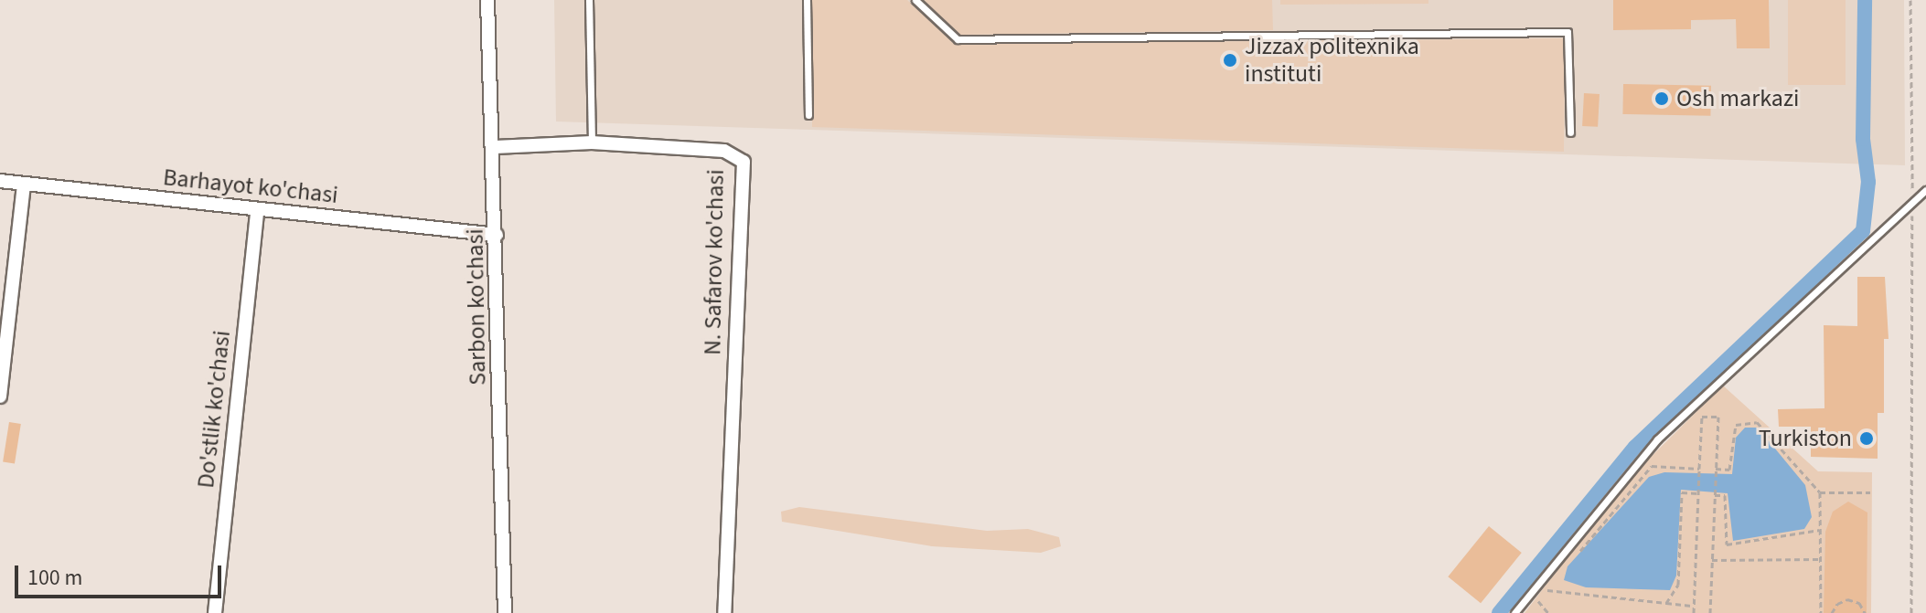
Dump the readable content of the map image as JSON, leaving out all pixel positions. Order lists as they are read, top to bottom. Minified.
{"streets":{"street":["Barhayot ko'chasi","N. Safarov ko'chasi","Sarbon ko'chasi","Do'stlik ko'chasi"]},"crossings":[["Barhayot ko'chasi","Sarbon ko'chasi"],["Barhayot ko'chasi","Do'stlik ko'chasi"],["N. Safarov ko'chasi","Sarbon ko'chasi"]],"places":["Jizzax politexnika instituti","Osh markazi","Turkiston"],"scale_bar":"100 m"}
